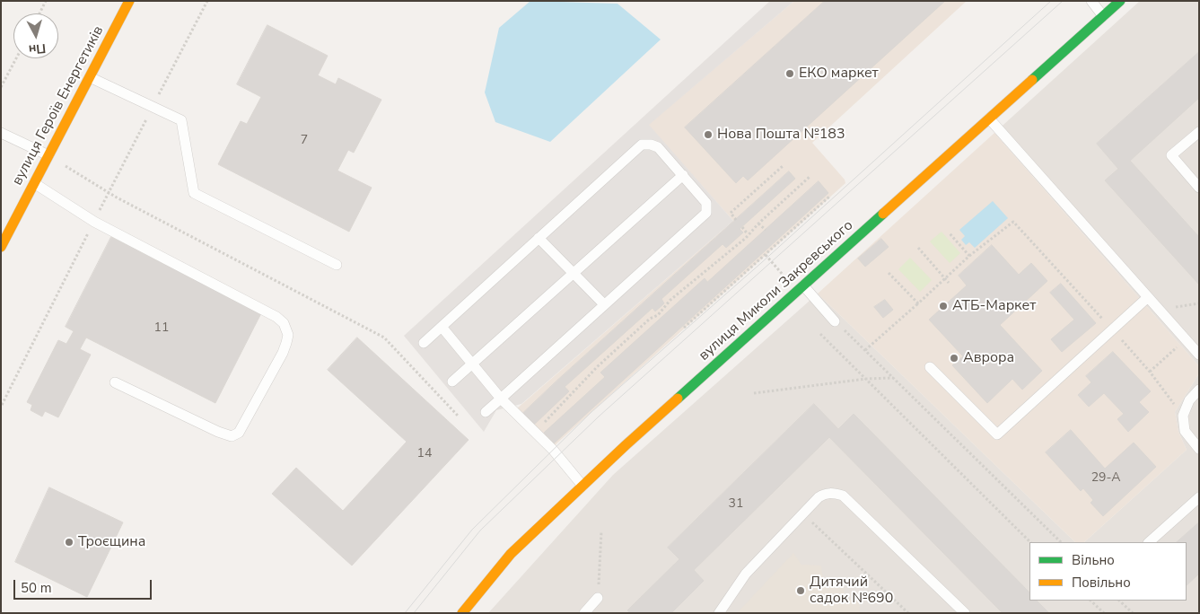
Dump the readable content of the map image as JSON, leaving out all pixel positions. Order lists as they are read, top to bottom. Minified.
{"streets":{"street":["вулиця Героїв Енергетиків","вулиця Миколи Закревського"]},"places":["ЕКО маркет","Нова Пошта №183","АТБ-Маркет","Аврора","Троєщина","Дитячий садок №690"],"house_numbers":["7","11","14","29-А","31"],"legend":["Вільно","Повільно"],"scale_bar":"50 m","north":"bottom"}
